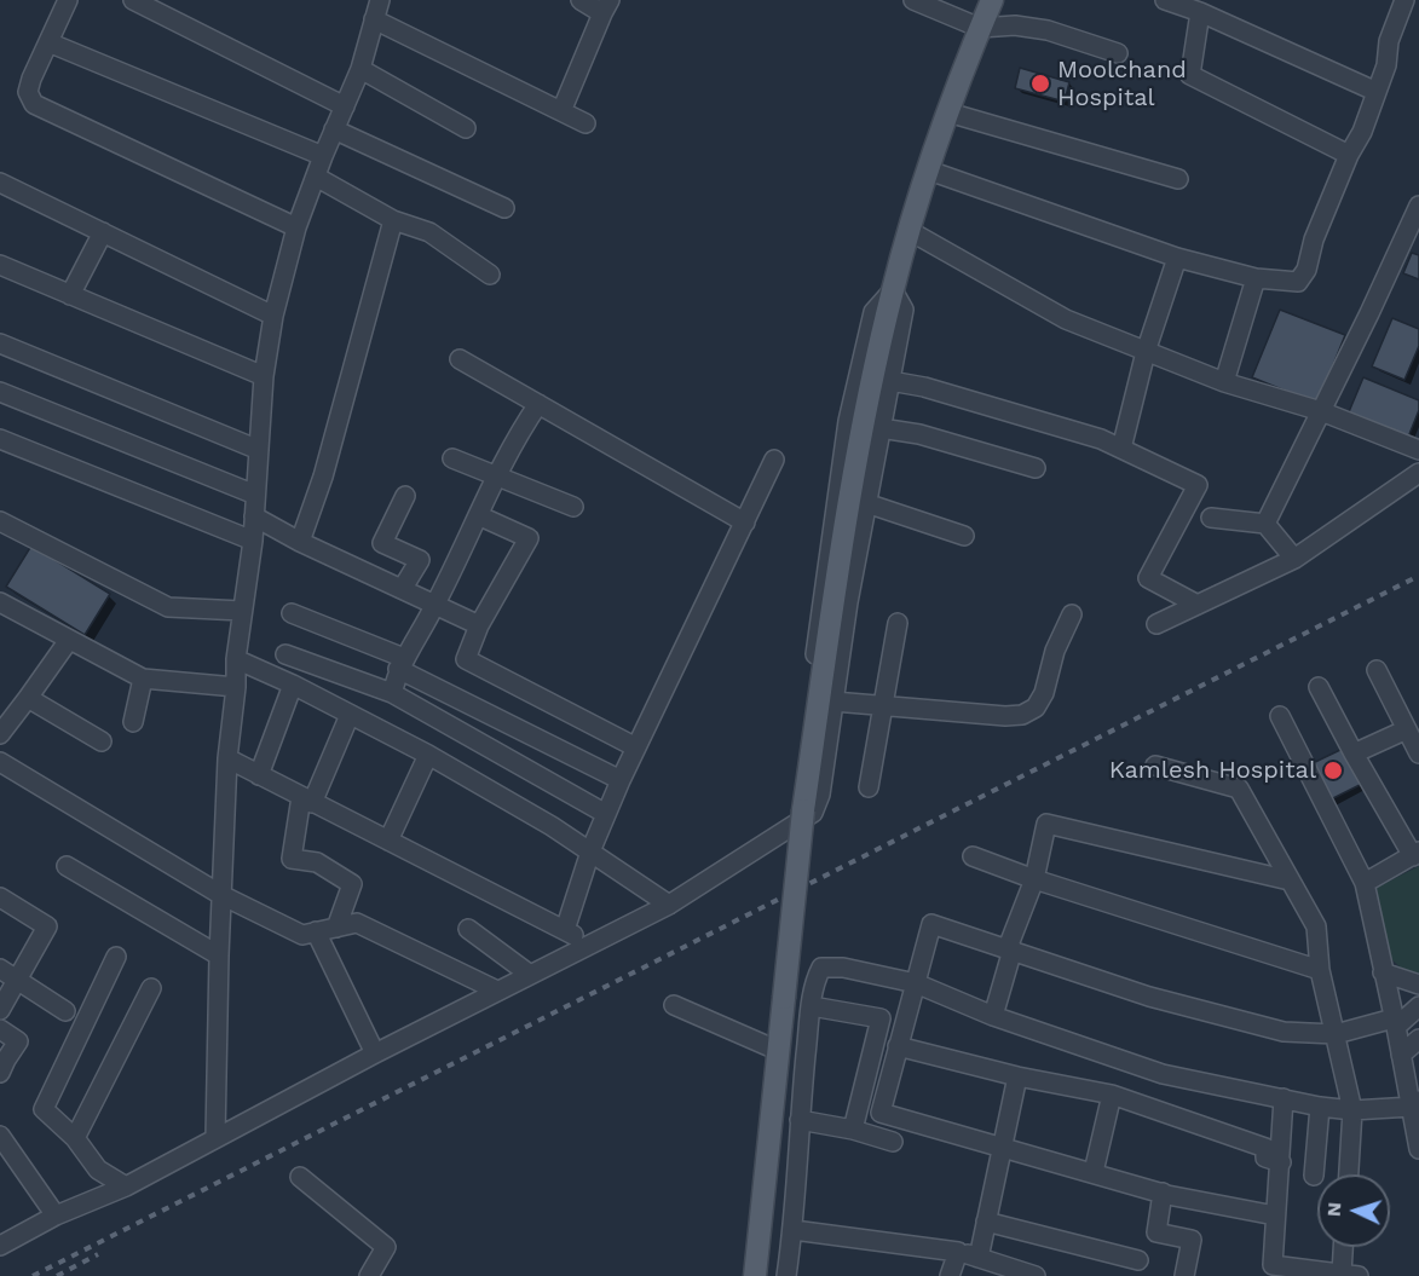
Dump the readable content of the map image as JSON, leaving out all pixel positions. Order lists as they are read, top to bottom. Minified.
{"places":["Moolchand Hospital","Kamlesh Hospital"],"north":"left"}
